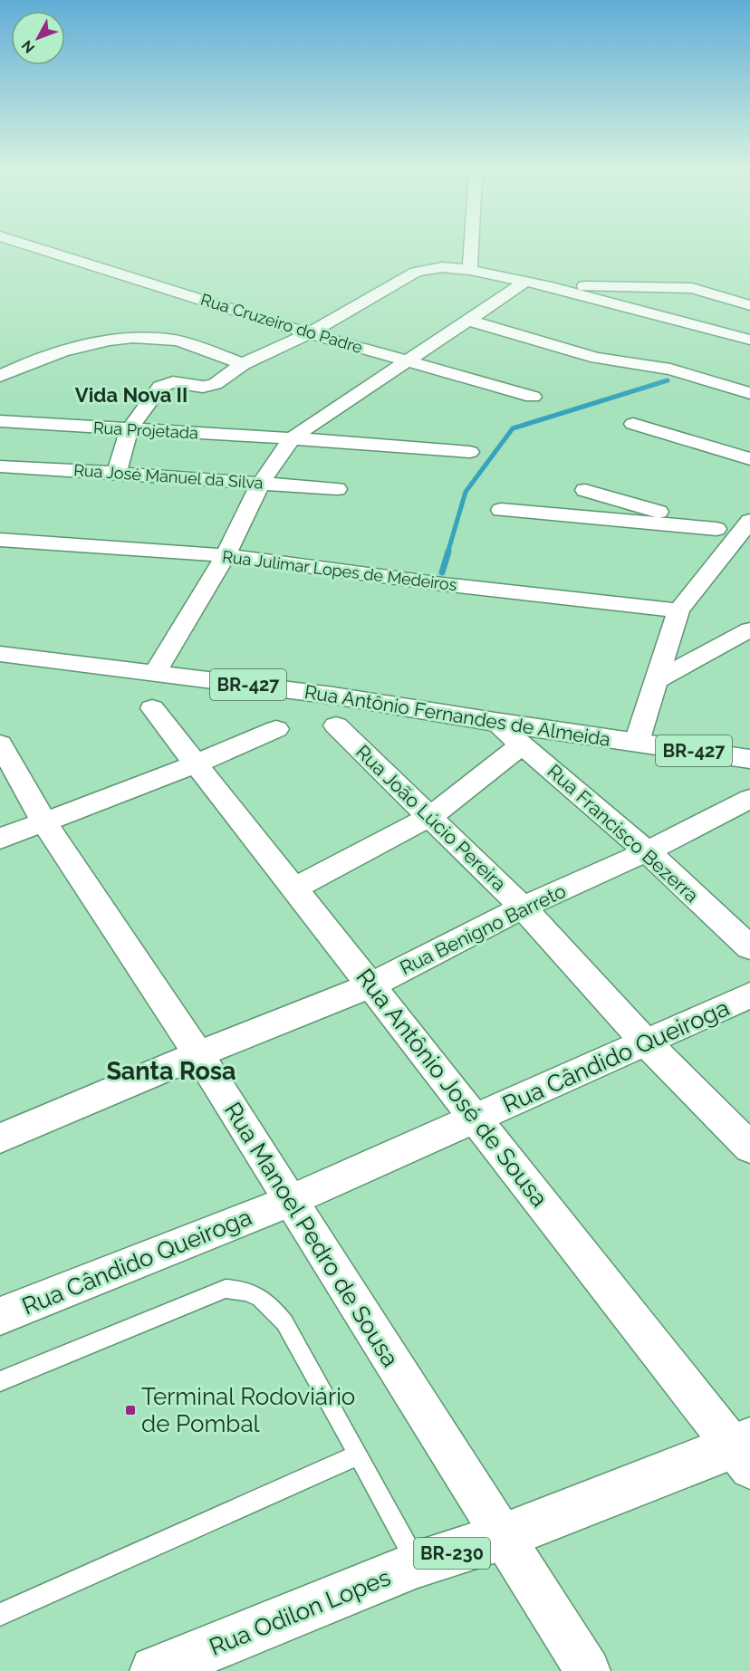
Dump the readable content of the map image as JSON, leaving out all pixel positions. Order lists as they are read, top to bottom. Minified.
{"streets":{"highway":["BR-427","Rua Antônio Fernandes de Almeida","BR-230","Rua Odilon Lopes"],"street":["Rua Cruzeiro do Padre","Rua Projetada","Rua José Manuel da Silva","Rua Julimar Lopes de Medeiros","Rua João Lúcio Pereira","Rua Francisco Bezerra","Rua Benigno Barreto","Rua Cândido Queiroga","Rua Antônio José de Sousa","Rua Manoel Pedro de Sousa"]},"crossings":[["Rua Antônio Fernandes de Almeida","Rua Francisco Bezerra"],["Rua João Lúcio Pereira","Rua Benigno Barreto"],["Rua João Lúcio Pereira","Rua Cândido Queiroga"],["Rua Francisco Bezerra","Rua Benigno Barreto"],["Rua Benigno Barreto","Rua Antônio José de Sousa"],["Rua Benigno Barreto","Rua Manoel Pedro de Sousa"],["Rua Cândido Queiroga","Rua Antônio José de Sousa"],["Rua Cândido Queiroga","Rua Manoel Pedro de Sousa"],["Rua Antônio José de Sousa","Rua Odilon Lopes"],["Rua Manoel Pedro de Sousa","Rua Odilon Lopes"]],"districts":["Vida Nova II","Santa Rosa"],"places":{"transit":["Terminal Rodoviário de Pombal"]},"north":"bottom left"}
